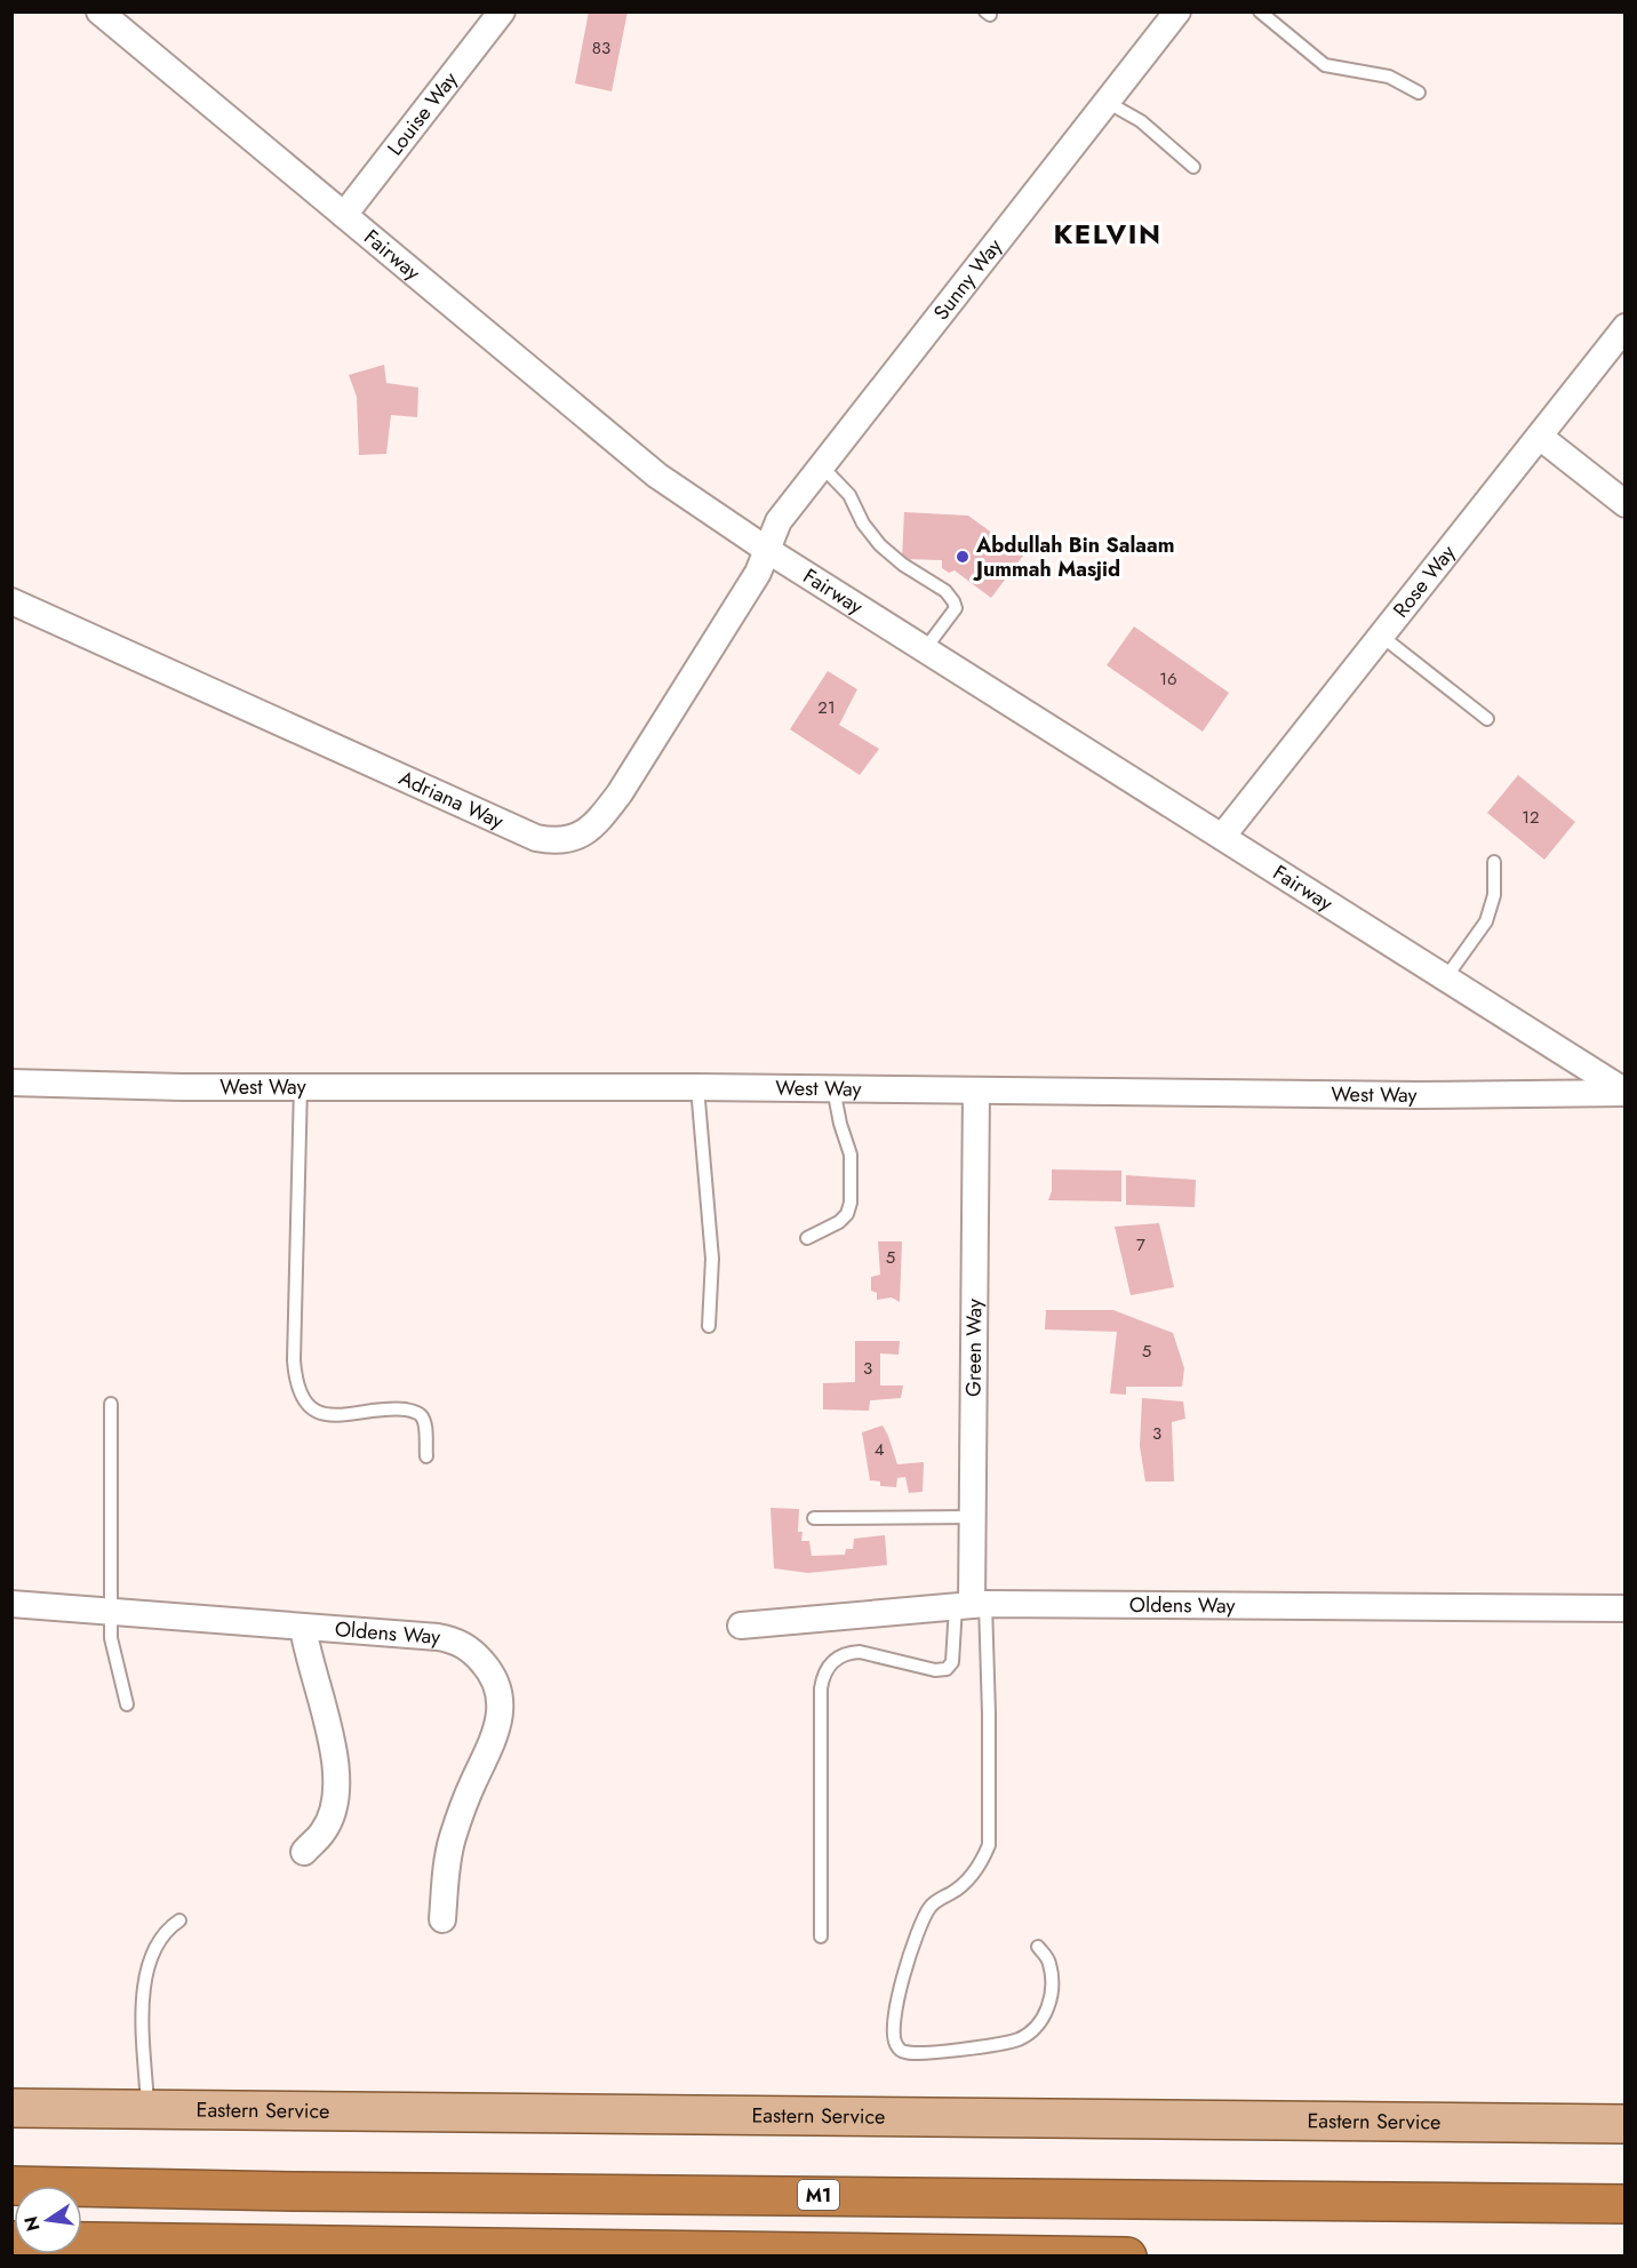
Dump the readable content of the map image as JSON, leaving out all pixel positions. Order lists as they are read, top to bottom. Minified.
{"streets":{"highway":["M1"],"main road":["Eastern Service"],"street":["Louise Way","Fairway","Sunny Way","Rose Way","Adriana Way","West Way","Green Way","Oldens Way"]},"crossings":[["Louise Way","Fairway"],["Fairway","Sunny Way"],["Fairway","Rose Way"],["Fairway","Adriana Way"],["Fairway","West Way"],["Sunny Way","Adriana Way"],["West Way","Green Way"],["Green Way","Oldens Way"]],"districts":["KELVIN"],"places":["Abdullah Bin Salaam Jummah Masjid"],"house_numbers":["83","16","21","12","7","5","5","3","3","4"],"north":"left"}
